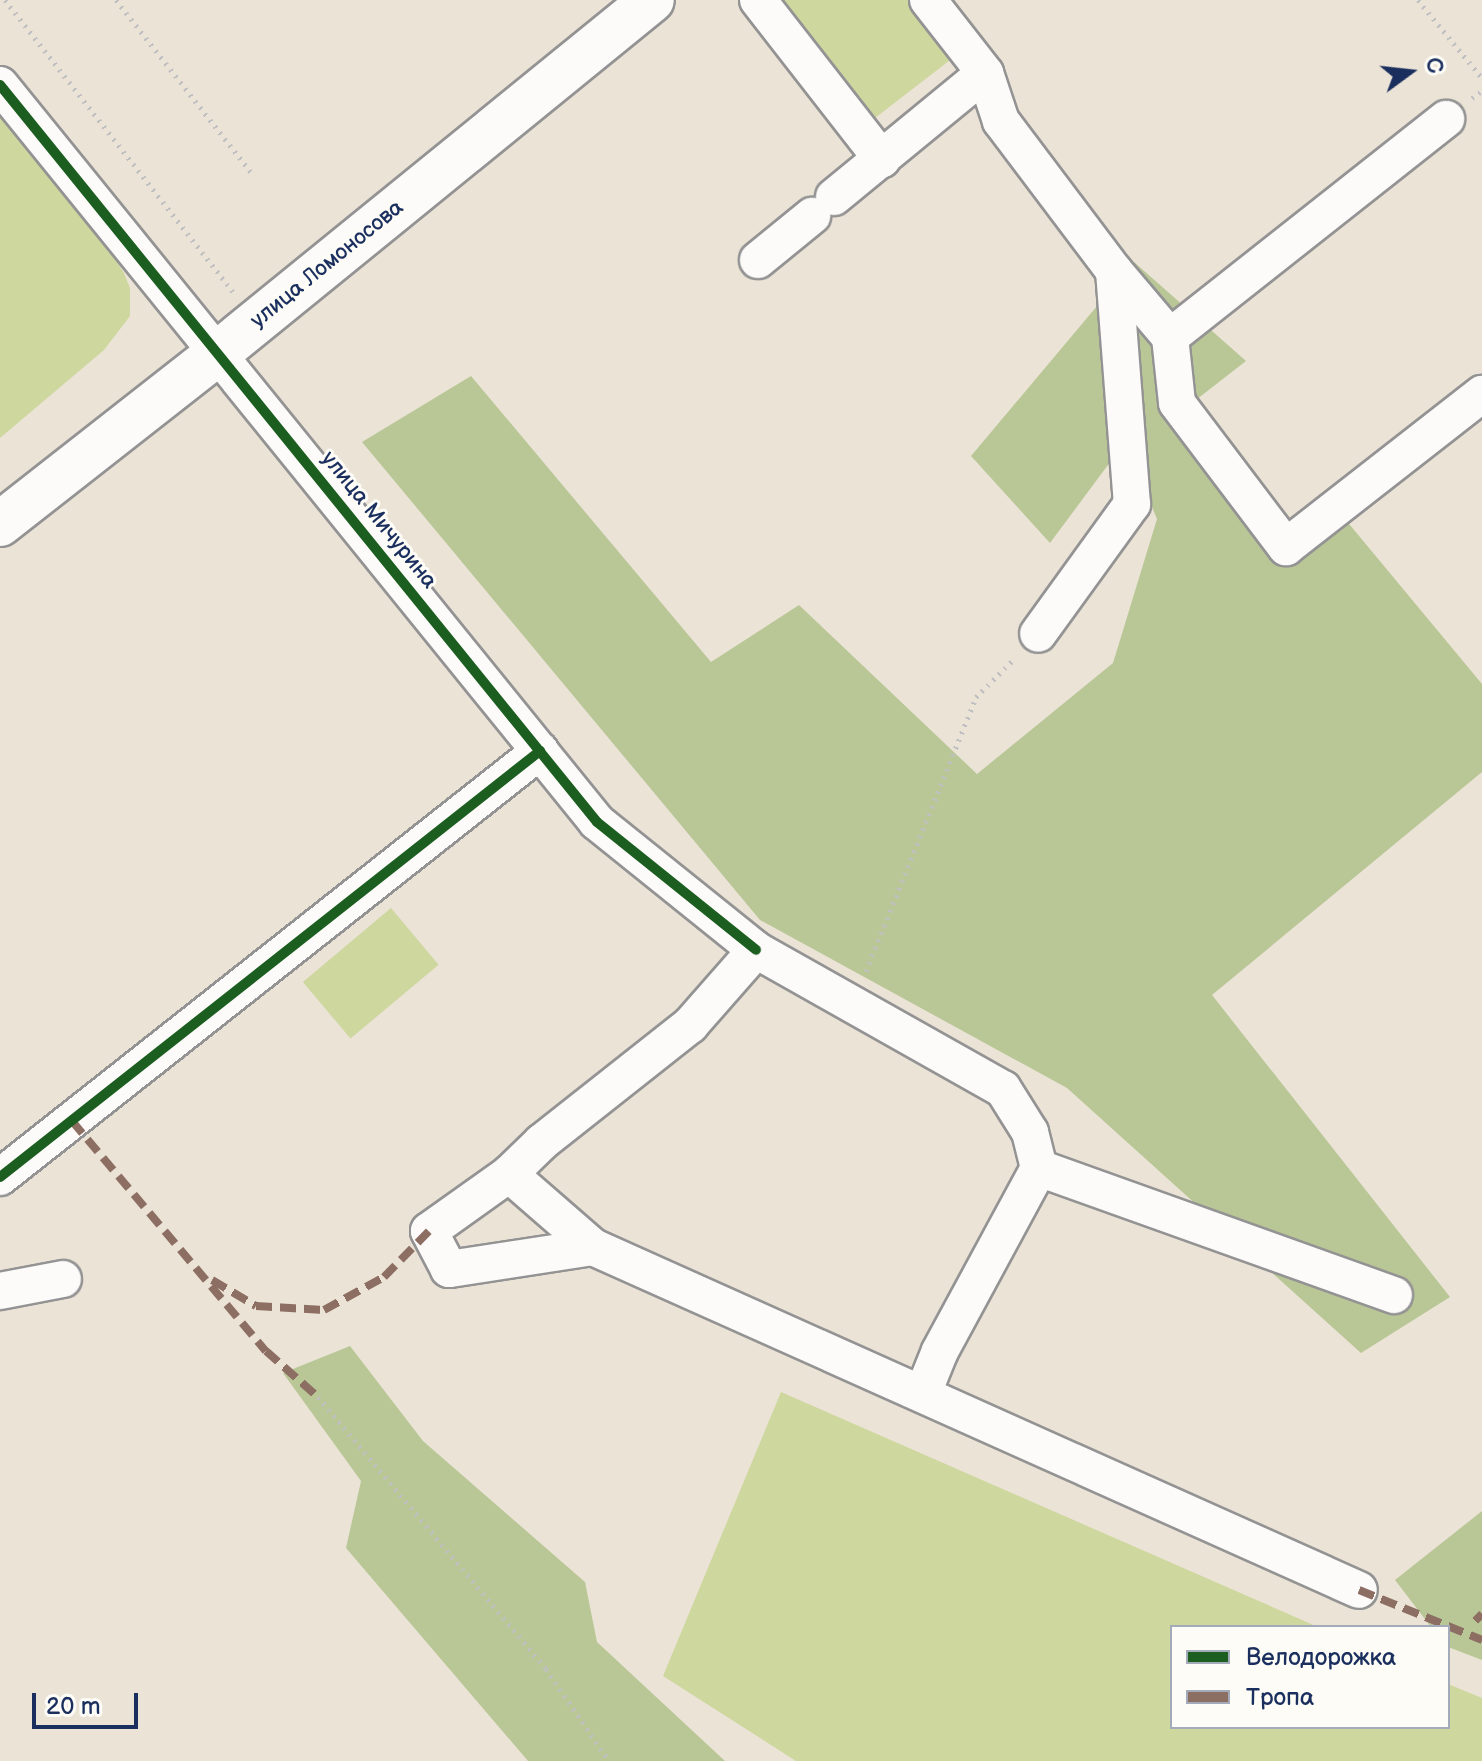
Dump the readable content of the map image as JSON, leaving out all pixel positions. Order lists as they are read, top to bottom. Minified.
{"streets":{"main road":["улица Ломоносова"],"street":["улица Мичурина"]},"crossings":[["улица Ломоносова","улица Мичурина"]],"legend":["Велодорожка","Тропа"],"scale_bar":"20 m","north":"right"}
